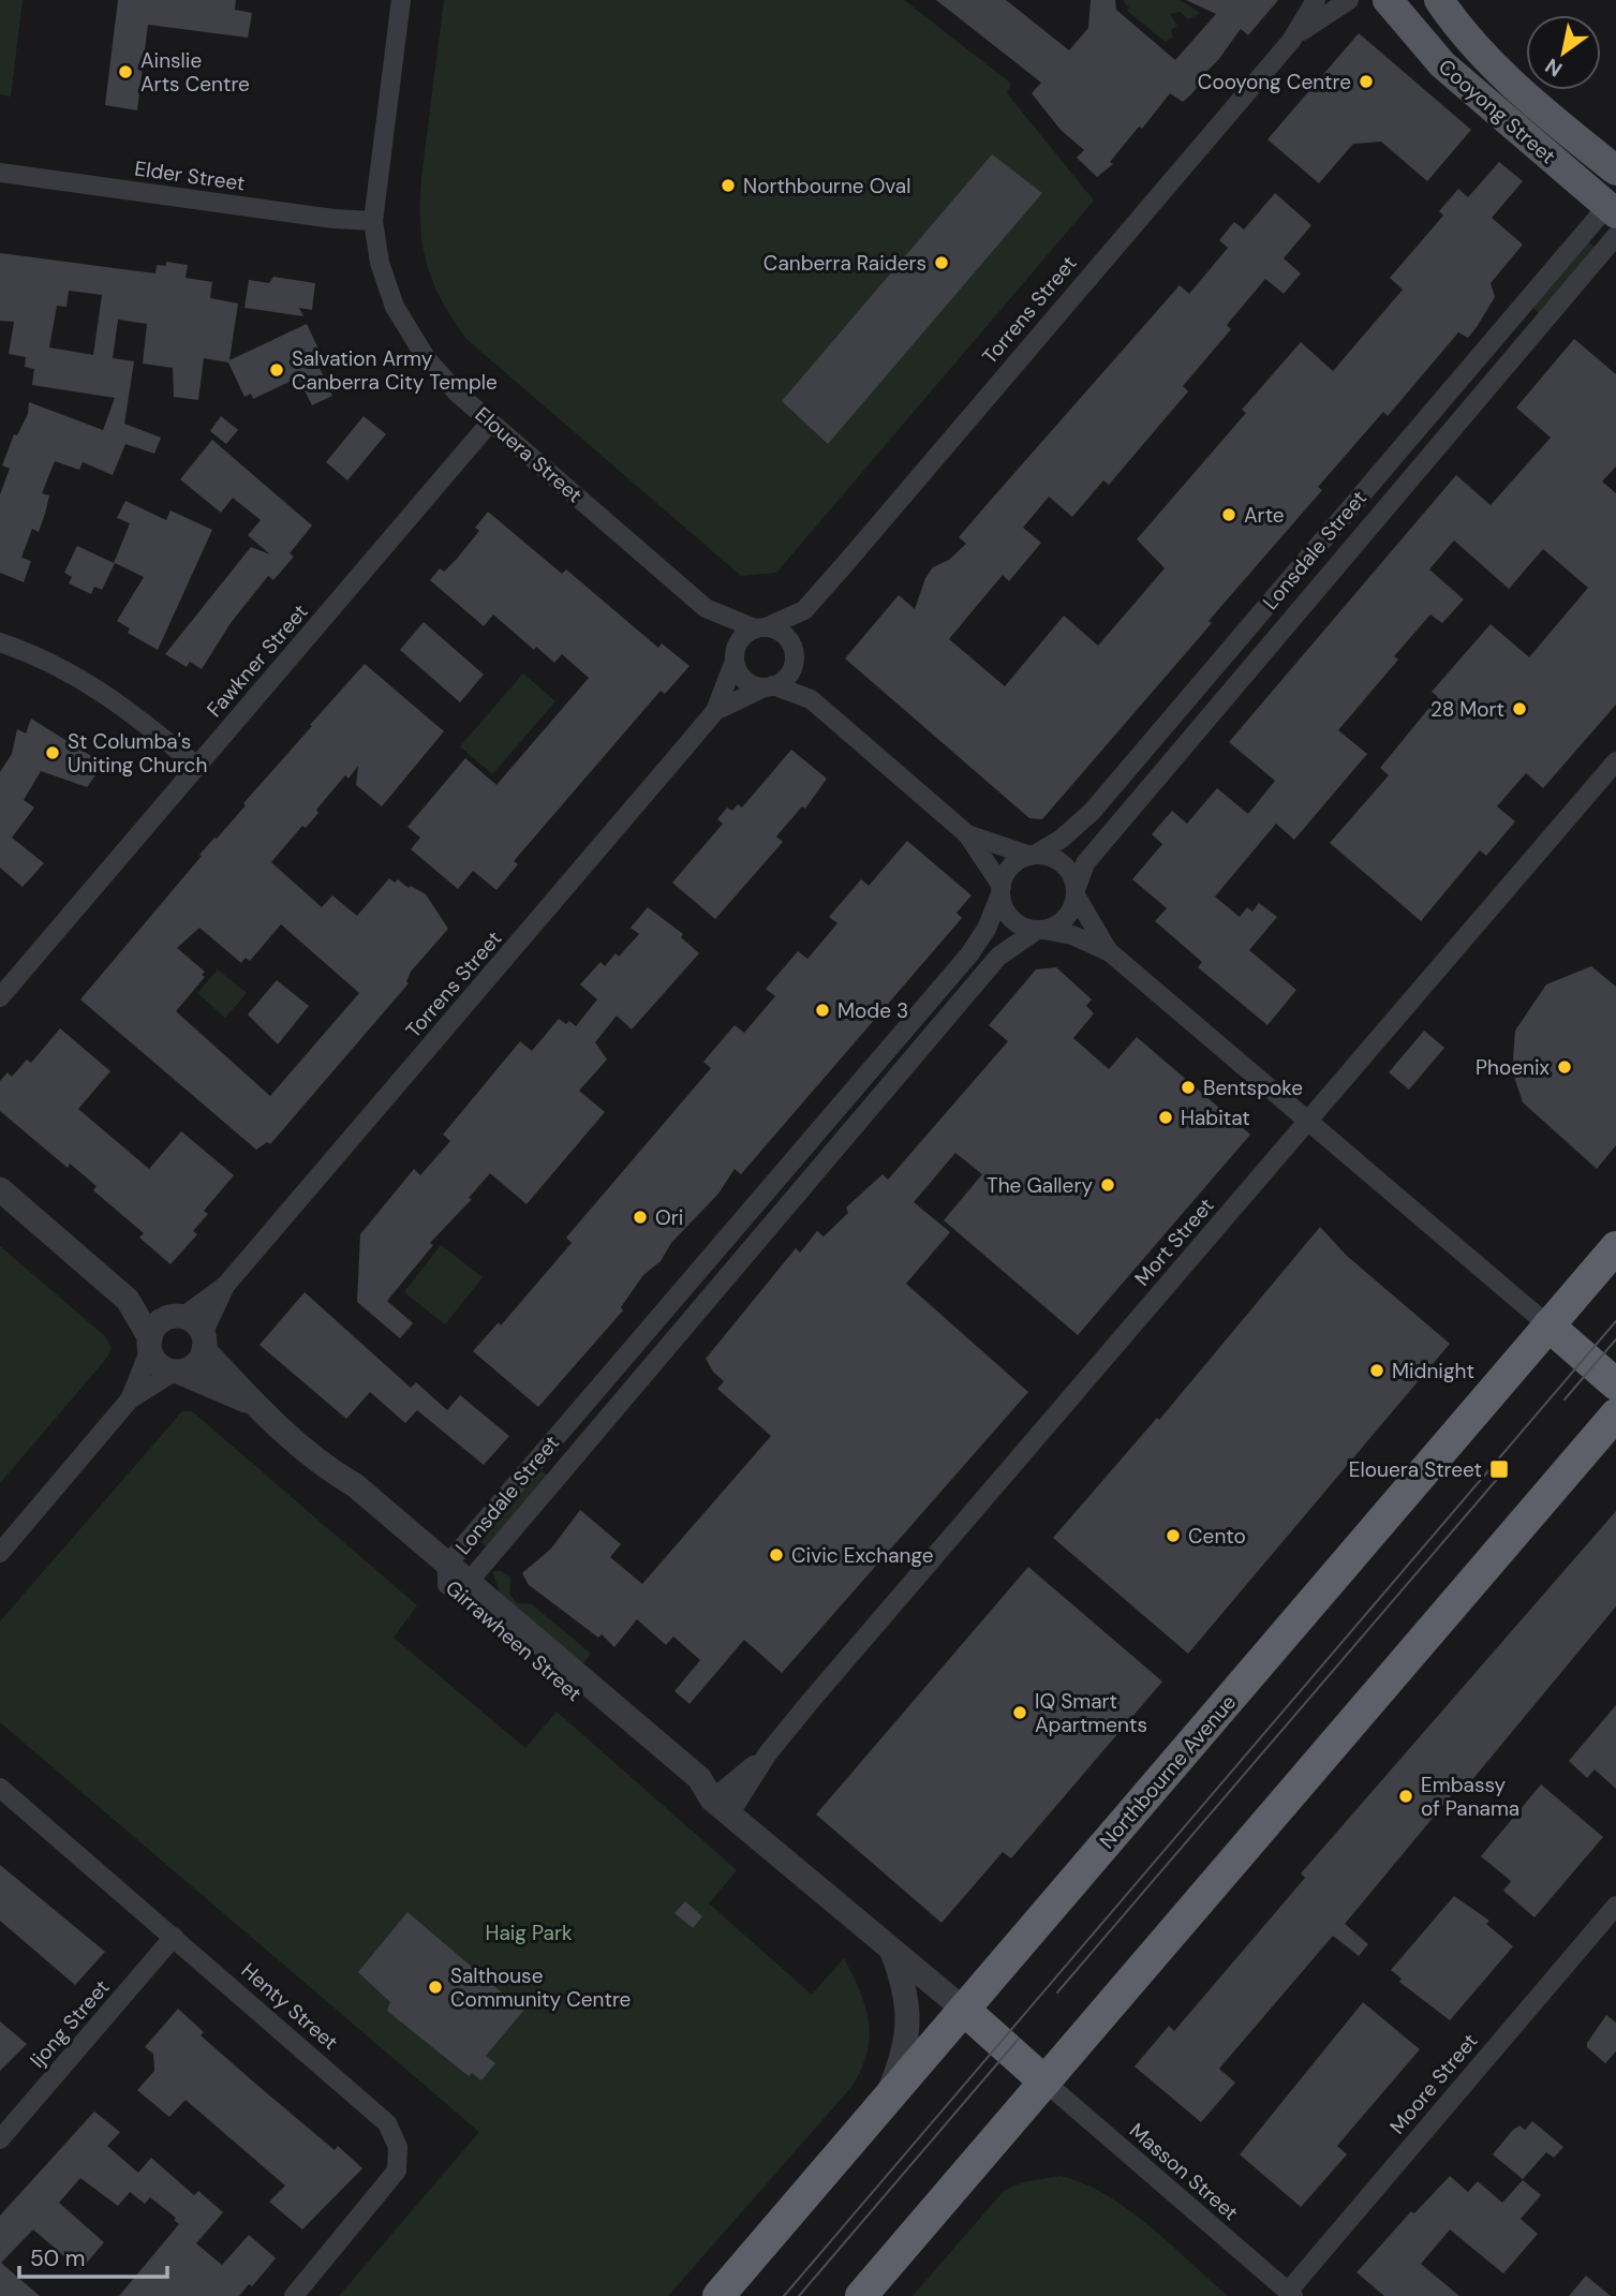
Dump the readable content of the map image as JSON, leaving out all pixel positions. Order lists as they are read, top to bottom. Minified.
{"streets":{"highway":["Girrawheen Street","Northbourne Avenue"],"main road":["Cooyong Street"],"street":["Elder Street","Torrens Street","Elouera Street","Lonsdale Street","Fawkner Street","Mort Street","Henty Street","Ijong Street","Moore Street","Masson Street"]},"crossings":[["Cooyong Street","Lonsdale Street"],["Elder Street","Elouera Street"],["Torrens Street","Elouera Street"],["Torrens Street","Girrawheen Street"],["Elouera Street","Fawkner Street"],["Lonsdale Street","Girrawheen Street"],["Mort Street","Girrawheen Street"],["Girrawheen Street","Northbourne Avenue"],["Girrawheen Street","Masson Street"],["Henty Street","Ijong Street"],["Moore Street","Masson Street"]],"parks":["Haig Park"],"places":{"other":["Ainslie Arts Centre","Cooyong Centre","Northbourne Oval","Canberra Raiders","Salvation Army Canberra City Temple","Arte","28 Mort","St Columba's Uniting Church","Mode 3","Phoenix","Bentspoke","Habitat","The Gallery","Ori","Midnight","Cento","Civic Exchange","IQ Smart Apartments","Embassy of Panama","Salthouse Community Centre"],"transit":["Elouera Street"]},"scale_bar":"50 m","north":"bottom left"}
